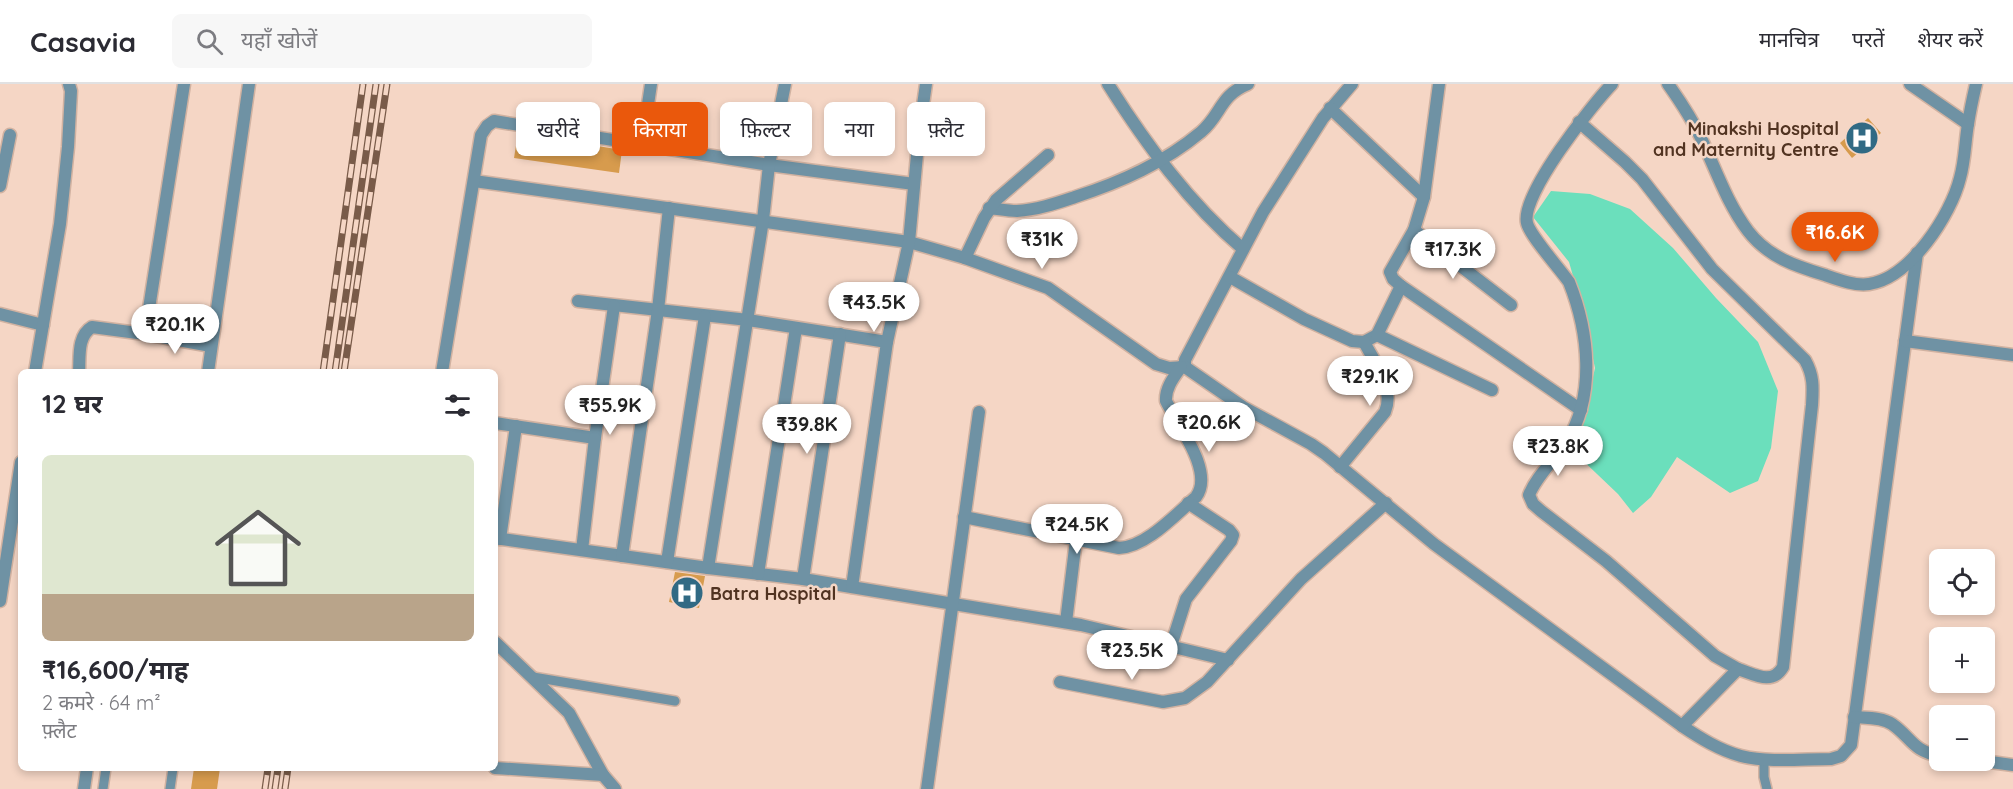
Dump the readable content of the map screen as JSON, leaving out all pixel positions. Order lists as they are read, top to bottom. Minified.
{"places":{"hospital":["Minakshi Hospital and Maternity Centre","Batra Hospital"]},"page":{"header":"Casavia","search":"यहाँ खोजें","nav":["मानचित्र","परतें","शेयर करें"],"chip":["खरीदें","किराया","फ़िल्टर","नया","फ़्लैट"],"price":["₹16.6K","₹31K","₹17.3K","₹43.5K","₹20.1K","₹29.1K","₹55.9K","₹20.6K","₹39.8K","₹23.8K","₹24.5K","₹23.5K"],"heading":"12 घर","list":[{"name":"₹16,600/माह","note":"2 कमरे · 64 m² · फ़्लैट"}],"map_buttons":["+","−"]}}
